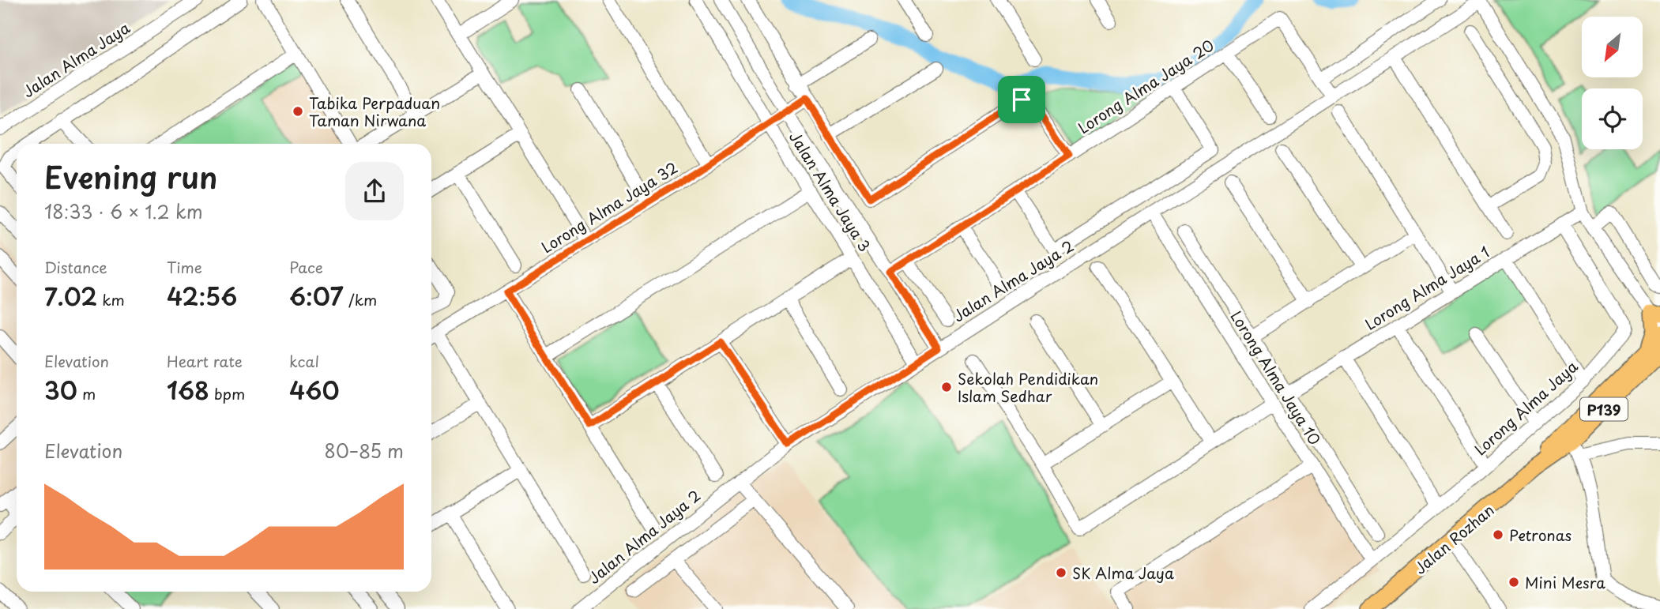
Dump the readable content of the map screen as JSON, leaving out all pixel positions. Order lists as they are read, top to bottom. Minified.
{"streets":{"main road":["P139","Jalan Rozhan"],"street":["Jalan Alma Jaya","Lorong Alma Jaya 20","Jalan Alma Jaya 3","Lorong Alma Jaya 32","Jalan Alma Jaya 2","Lorong Alma Jaya 1","Lorong Alma Jaya 10","Lorong Alma Jaya"]},"crossings":[["Lorong Alma Jaya 20","Jalan Alma Jaya 3"],["Lorong Alma Jaya 20","Jalan Alma Jaya 2"],["Jalan Alma Jaya 3","Lorong Alma Jaya 32"],["Jalan Alma Jaya 3","Jalan Alma Jaya 2"],["Jalan Alma Jaya 2","Lorong Alma Jaya 10"],["Lorong Alma Jaya 1","Lorong Alma Jaya 10"],["Lorong Alma Jaya 1","Lorong Alma Jaya"],["Lorong Alma Jaya 10","Lorong Alma Jaya"]],"places":["Tabika Perpaduan Taman Nirwana","Sekolah Pendidikan Islam Sedhar","Petronas","SK Alma Jaya","Mini Mesra"],"north":"bottom left","page":{"heading":["Evening run","18:33 · 6 × 1.2 km"],"stats":[["Distance","7.02 km"],["Time","42:56"],["Pace","6:07 /km"],["Elevation","30 m"],["Heart rate","168 bpm"],["kcal","460"]],"chart":["Elevation","80–85 m"]}}
